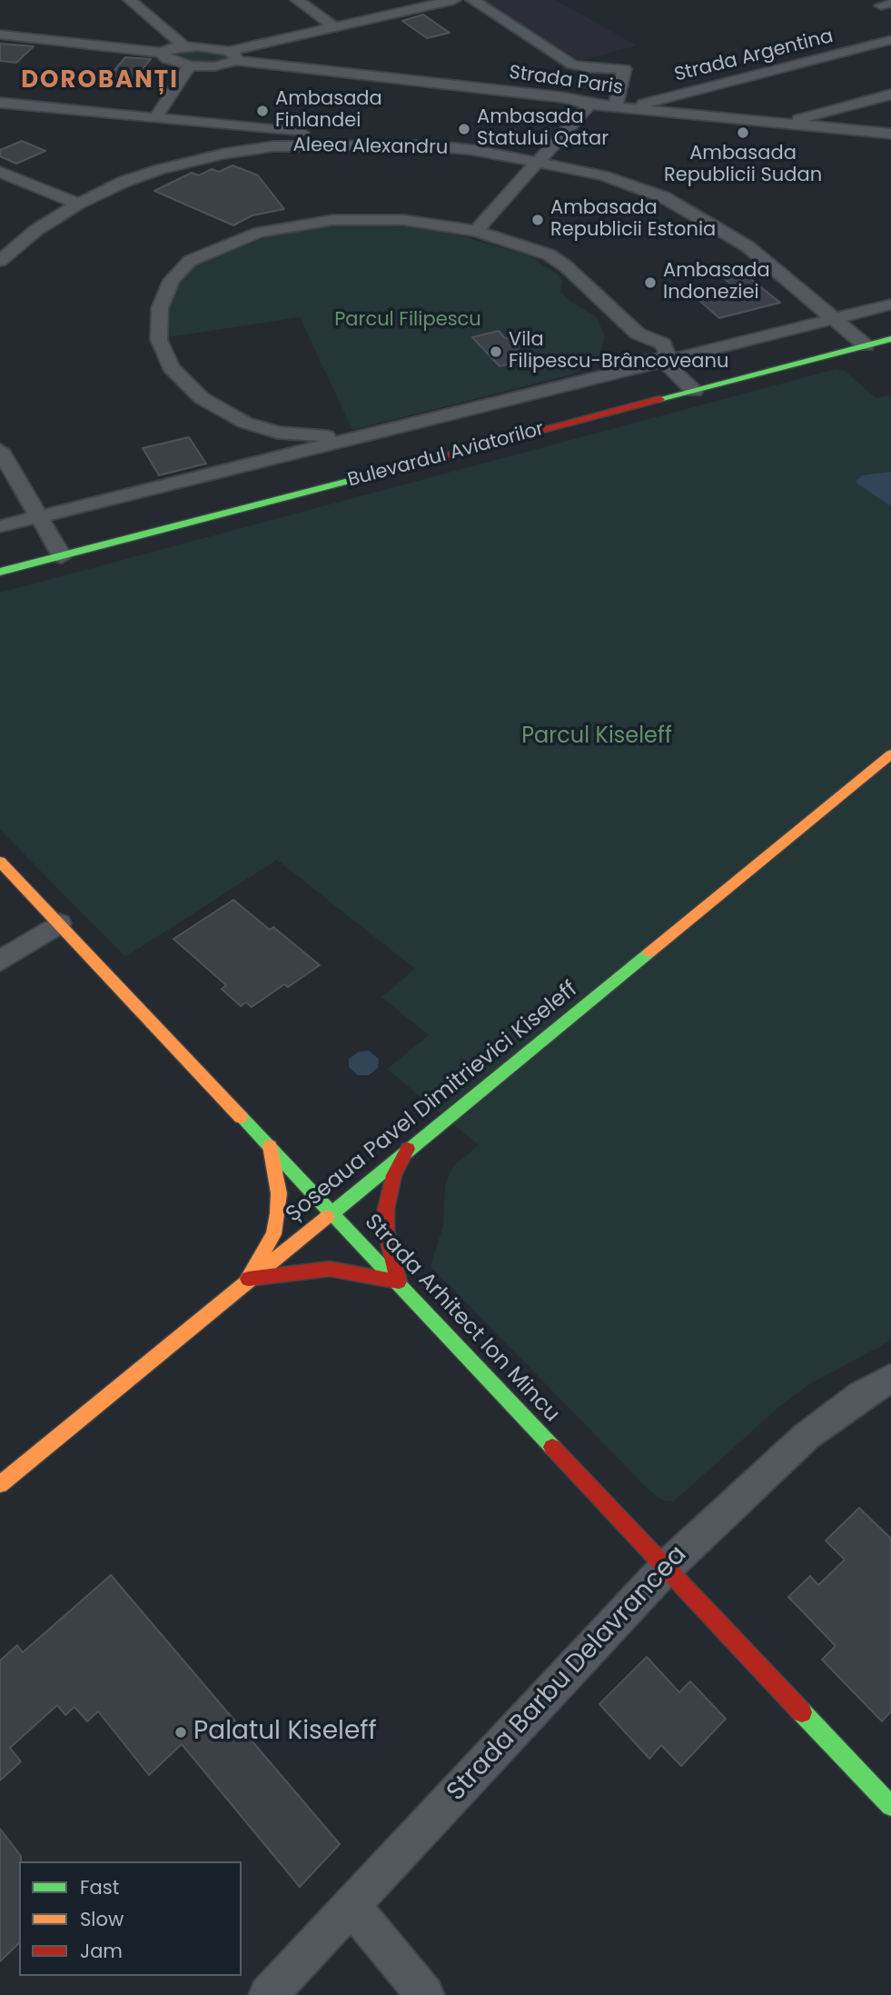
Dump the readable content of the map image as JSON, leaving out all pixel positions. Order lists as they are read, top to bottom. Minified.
{"streets":{"main road":["Bulevardul Aviatorilor","Șoseaua Pavel Dimitrievici Kiseleff","Strada Arhitect Ion Mincu"],"street":["Strada Argentina","Strada Paris","Aleea Alexandru","Strada Barbu Delavrancea"]},"crossings":[["Strada Argentina","Strada Paris"],["Aleea Alexandru","Bulevardul Aviatorilor"],["Șoseaua Pavel Dimitrievici Kiseleff","Strada Arhitect Ion Mincu"],["Strada Arhitect Ion Mincu","Strada Barbu Delavrancea"]],"districts":["DOROBANȚI"],"parks":["Parcul Filipescu","Parcul Kiseleff"],"places":["Ambasada Finlandei","Ambasada Statului Qatar","Ambasada Republicii Sudan","Ambasada Republicii Estonia","Ambasada Indoneziei","Vila Filipescu-Brâncoveanu","Palatul Kiseleff"],"legend":["Fast","Slow","Jam"]}
